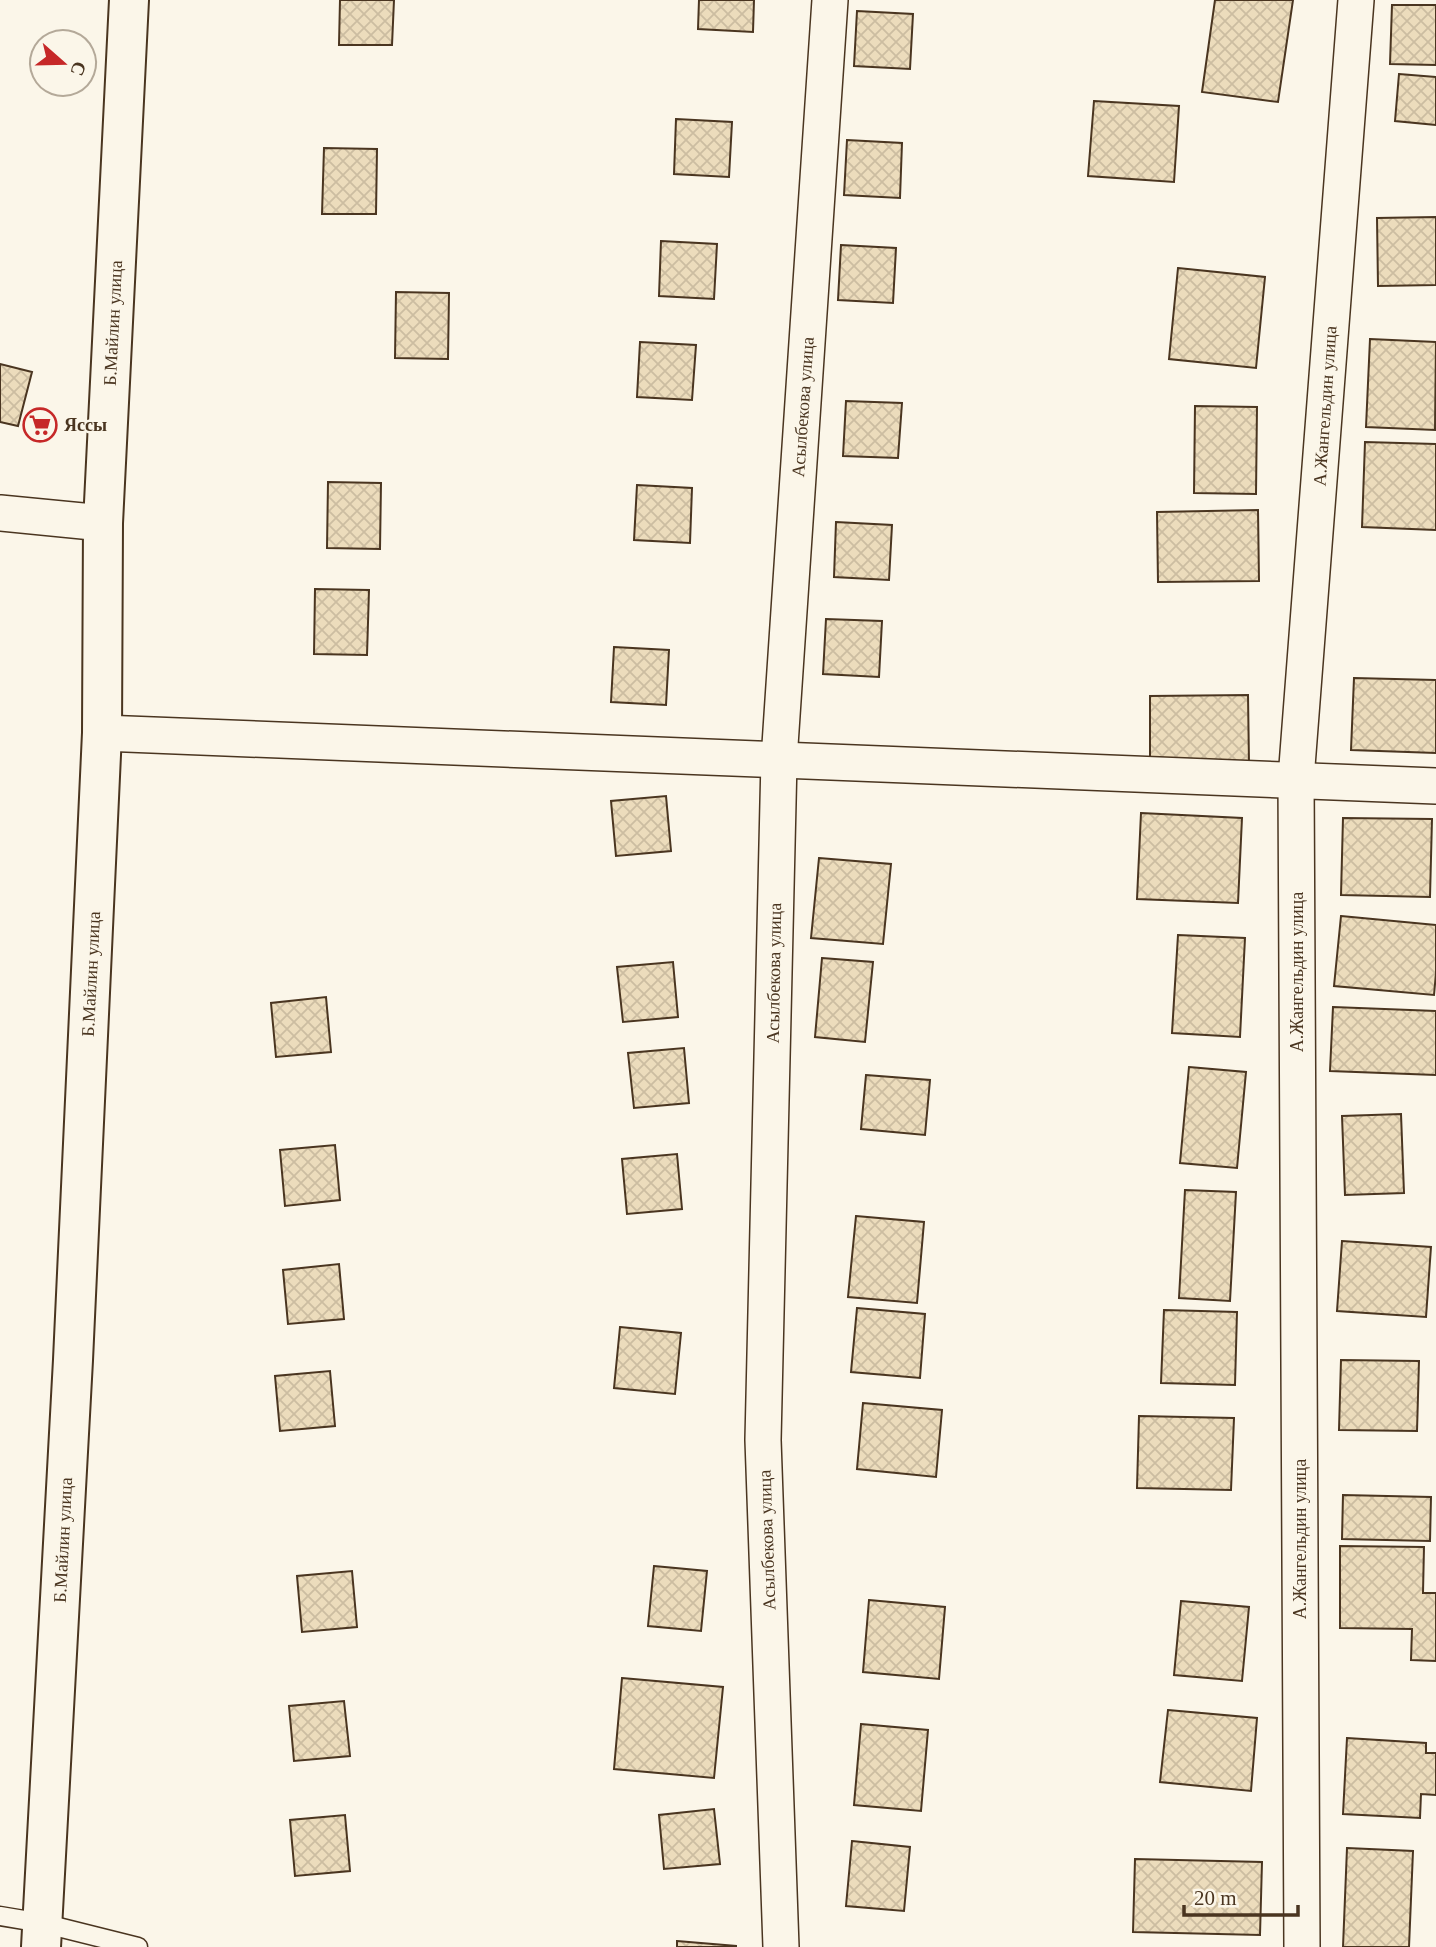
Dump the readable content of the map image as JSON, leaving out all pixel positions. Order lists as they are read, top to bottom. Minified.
{"streets":{"street":["Б.Майлин улица","А.Жангельдин улица","Асылбекова улица"]},"places":{"supermarket":["Яссы"]},"scale_bar":"20 m","north":"right"}
